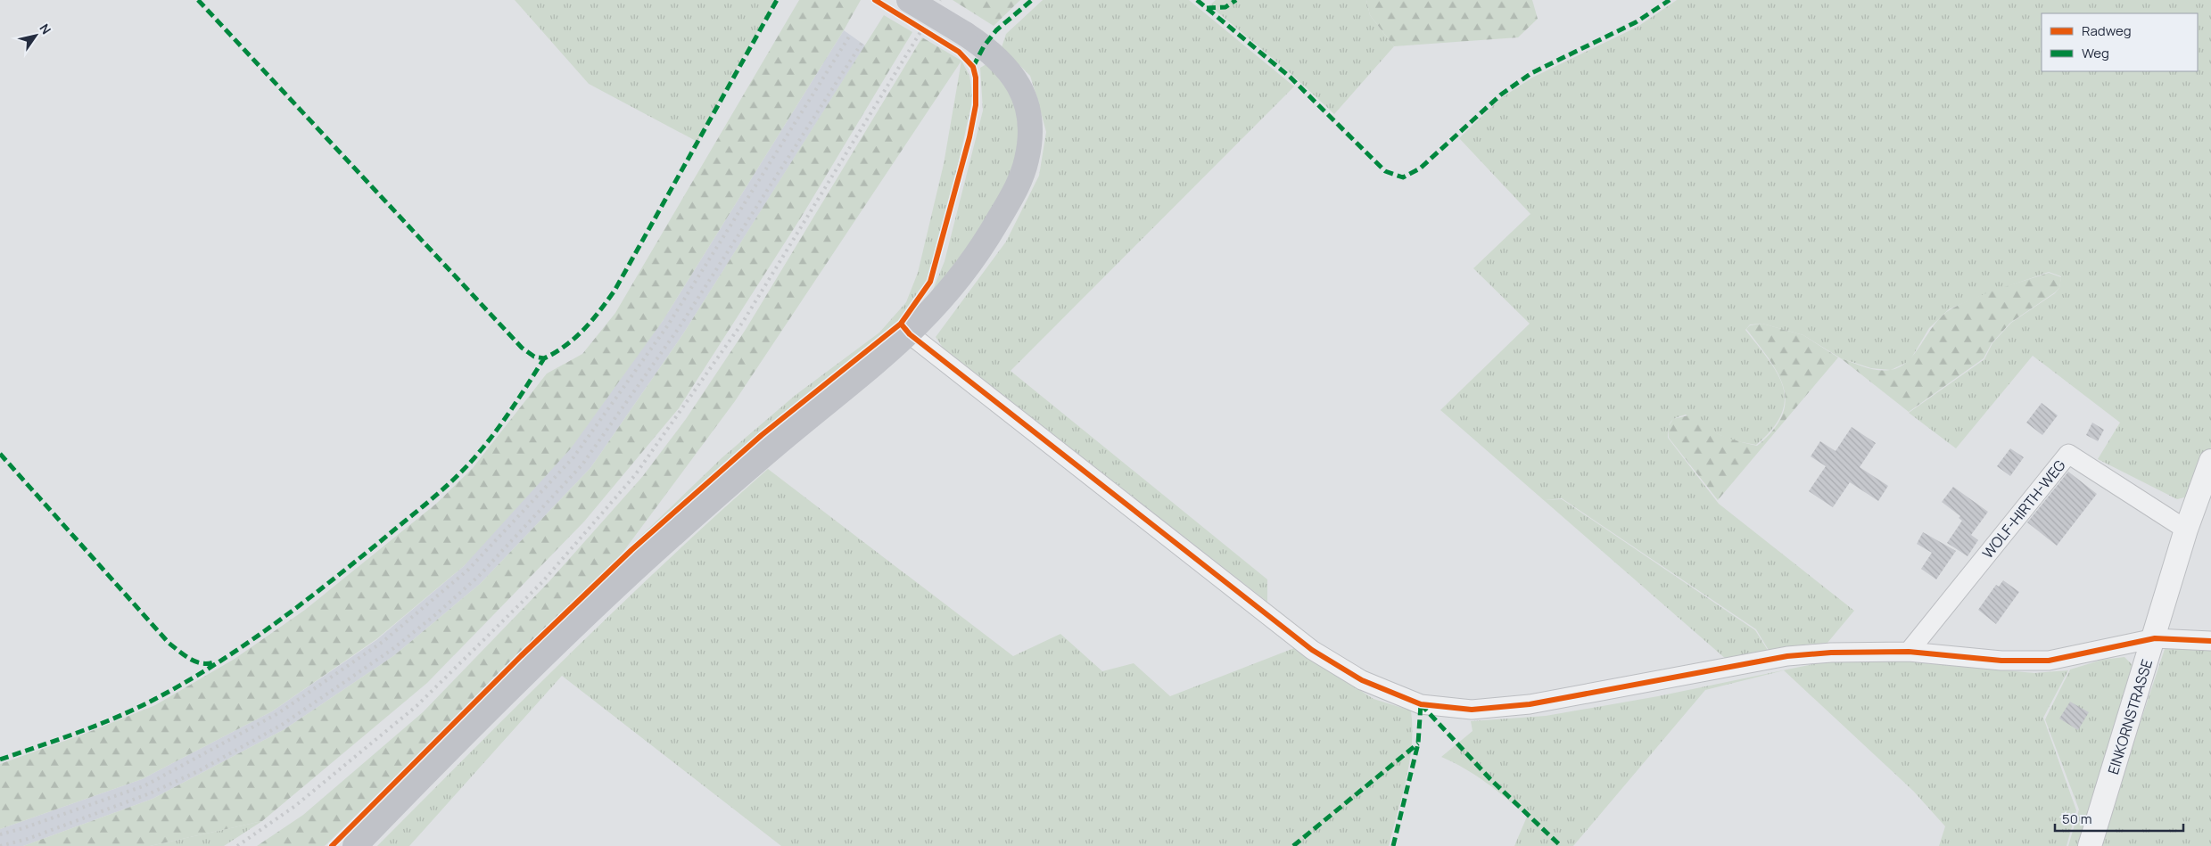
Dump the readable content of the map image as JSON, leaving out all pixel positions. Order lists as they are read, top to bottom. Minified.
{"streets":{"street":["WOLF-HIRTH-WEG","EINKORNSTRASSE"]},"crossings":[["WOLF-HIRTH-WEG","EINKORNSTRASSE"]],"legend":["Radweg","Weg"],"scale_bar":"50 m","north":"top right"}
